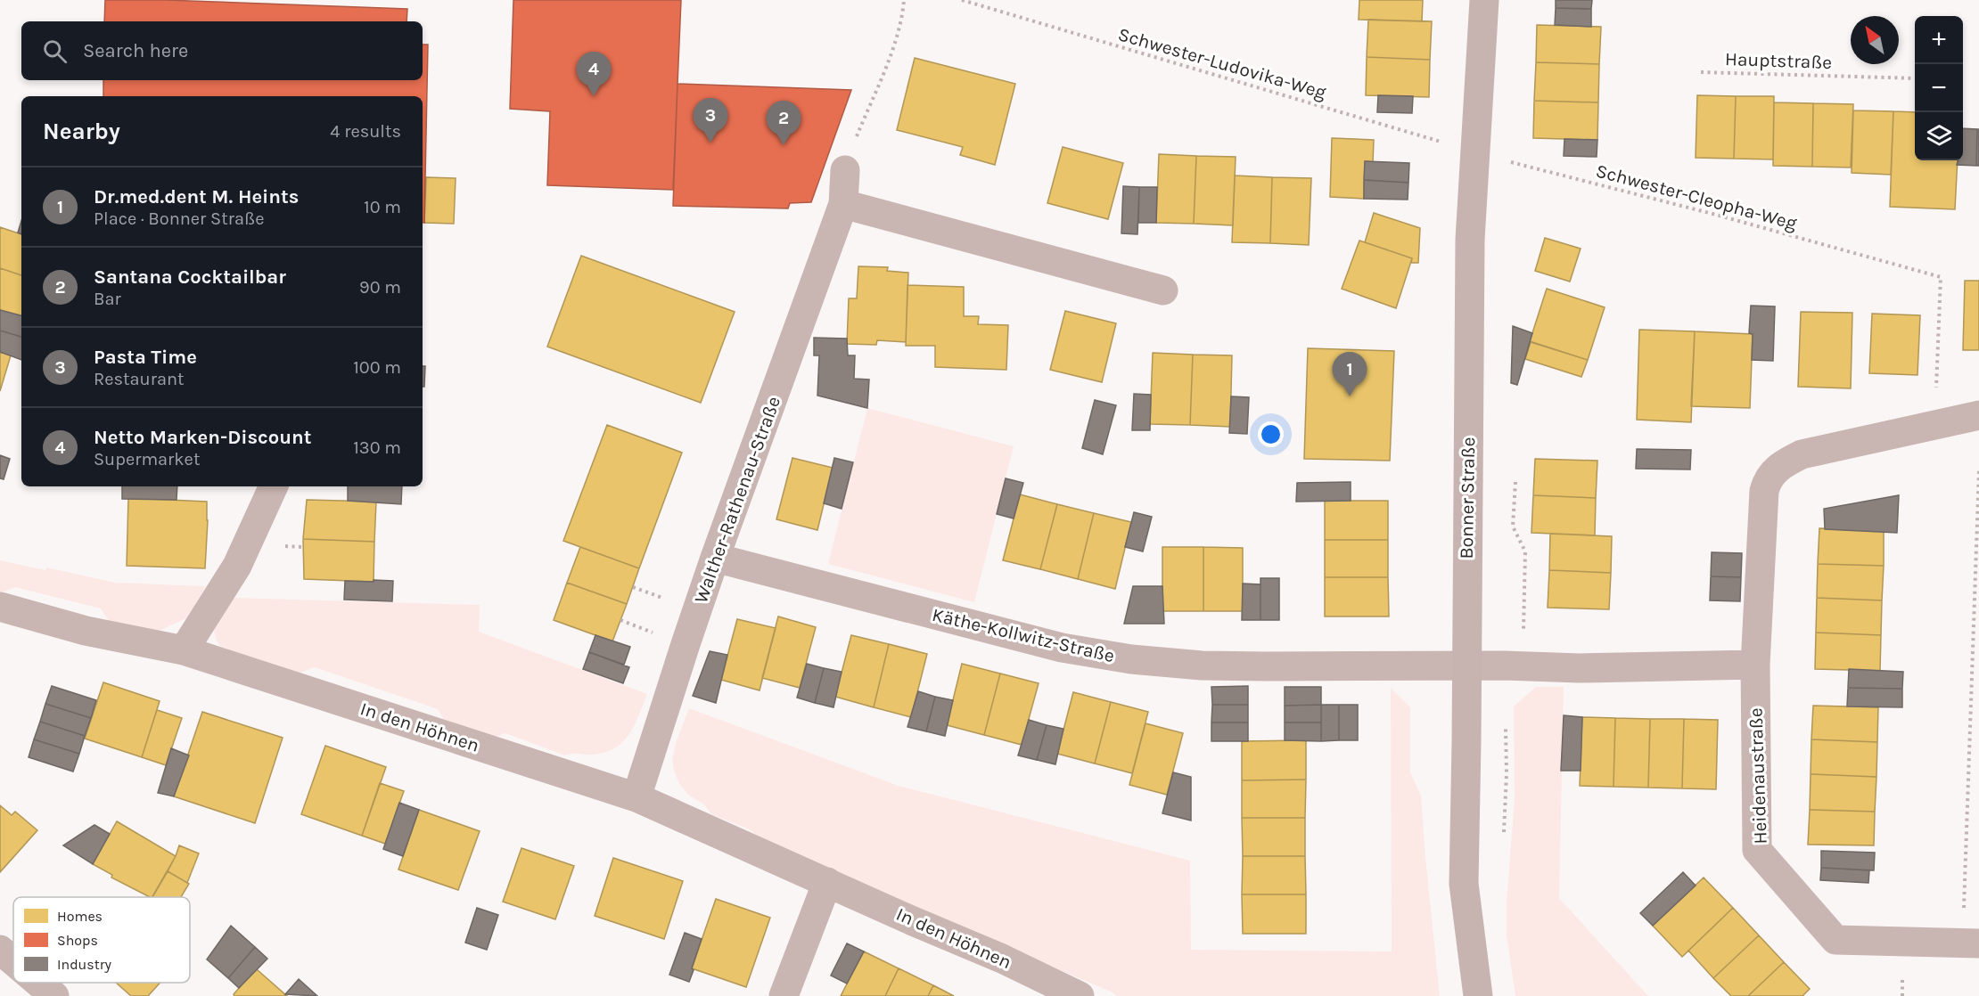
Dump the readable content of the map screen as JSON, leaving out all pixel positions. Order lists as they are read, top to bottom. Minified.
{"streets":{"main road":["Bonner Straße"],"street":["Walther-Rathenau-Straße","Käthe-Kollwitz-Straße","In den Höhnen","Heidenaustraße"],"path":["Hauptstraße","Schwester-Ludovika-Weg","Schwester-Cleopha-Weg"]},"crossings":[["Schwester-Ludovika-Weg","Schwester-Cleopha-Weg"],["Schwester-Ludovika-Weg","Bonner Straße"],["Schwester-Cleopha-Weg","Bonner Straße"],["Schwester-Cleopha-Weg","Heidenaustraße"],["Bonner Straße","Käthe-Kollwitz-Straße"],["Walther-Rathenau-Straße","Käthe-Kollwitz-Straße"],["Walther-Rathenau-Straße","In den Höhnen"]],"legend":["Homes","Shops","Industry"],"north":"top left","page":{"map_buttons":["+","−"],"search":"Search here","pins":["4","3","2","1"],"heading":["Nearby","4 results"],"list":[{"mark":"1","name":"Dr.med.dent M. Heints","note":"Place · Bonner Straße","value":"10 m"},{"mark":"2","name":"Santana Cocktailbar","note":"Bar","value":"90 m"},{"mark":"3","name":"Pasta Time","note":"Restaurant","value":"100 m"},{"mark":"4","name":"Netto Marken-Discount","note":"Supermarket","value":"130 m"}]}}
